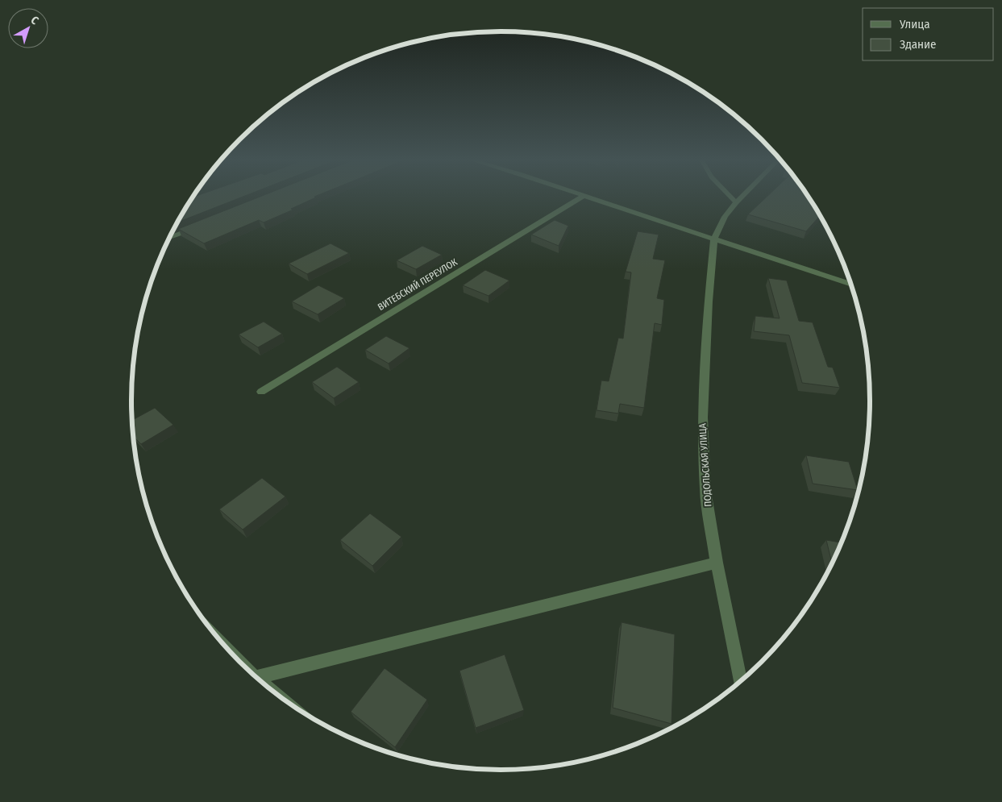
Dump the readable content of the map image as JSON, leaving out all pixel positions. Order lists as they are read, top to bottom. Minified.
{"streets":{"street":["ВИТЕБСКИЙ ПЕРЕУЛОК","ПОДОЛЬСКАЯ УЛИЦА"]},"legend":["Улица","Здание"],"north":"top right"}
